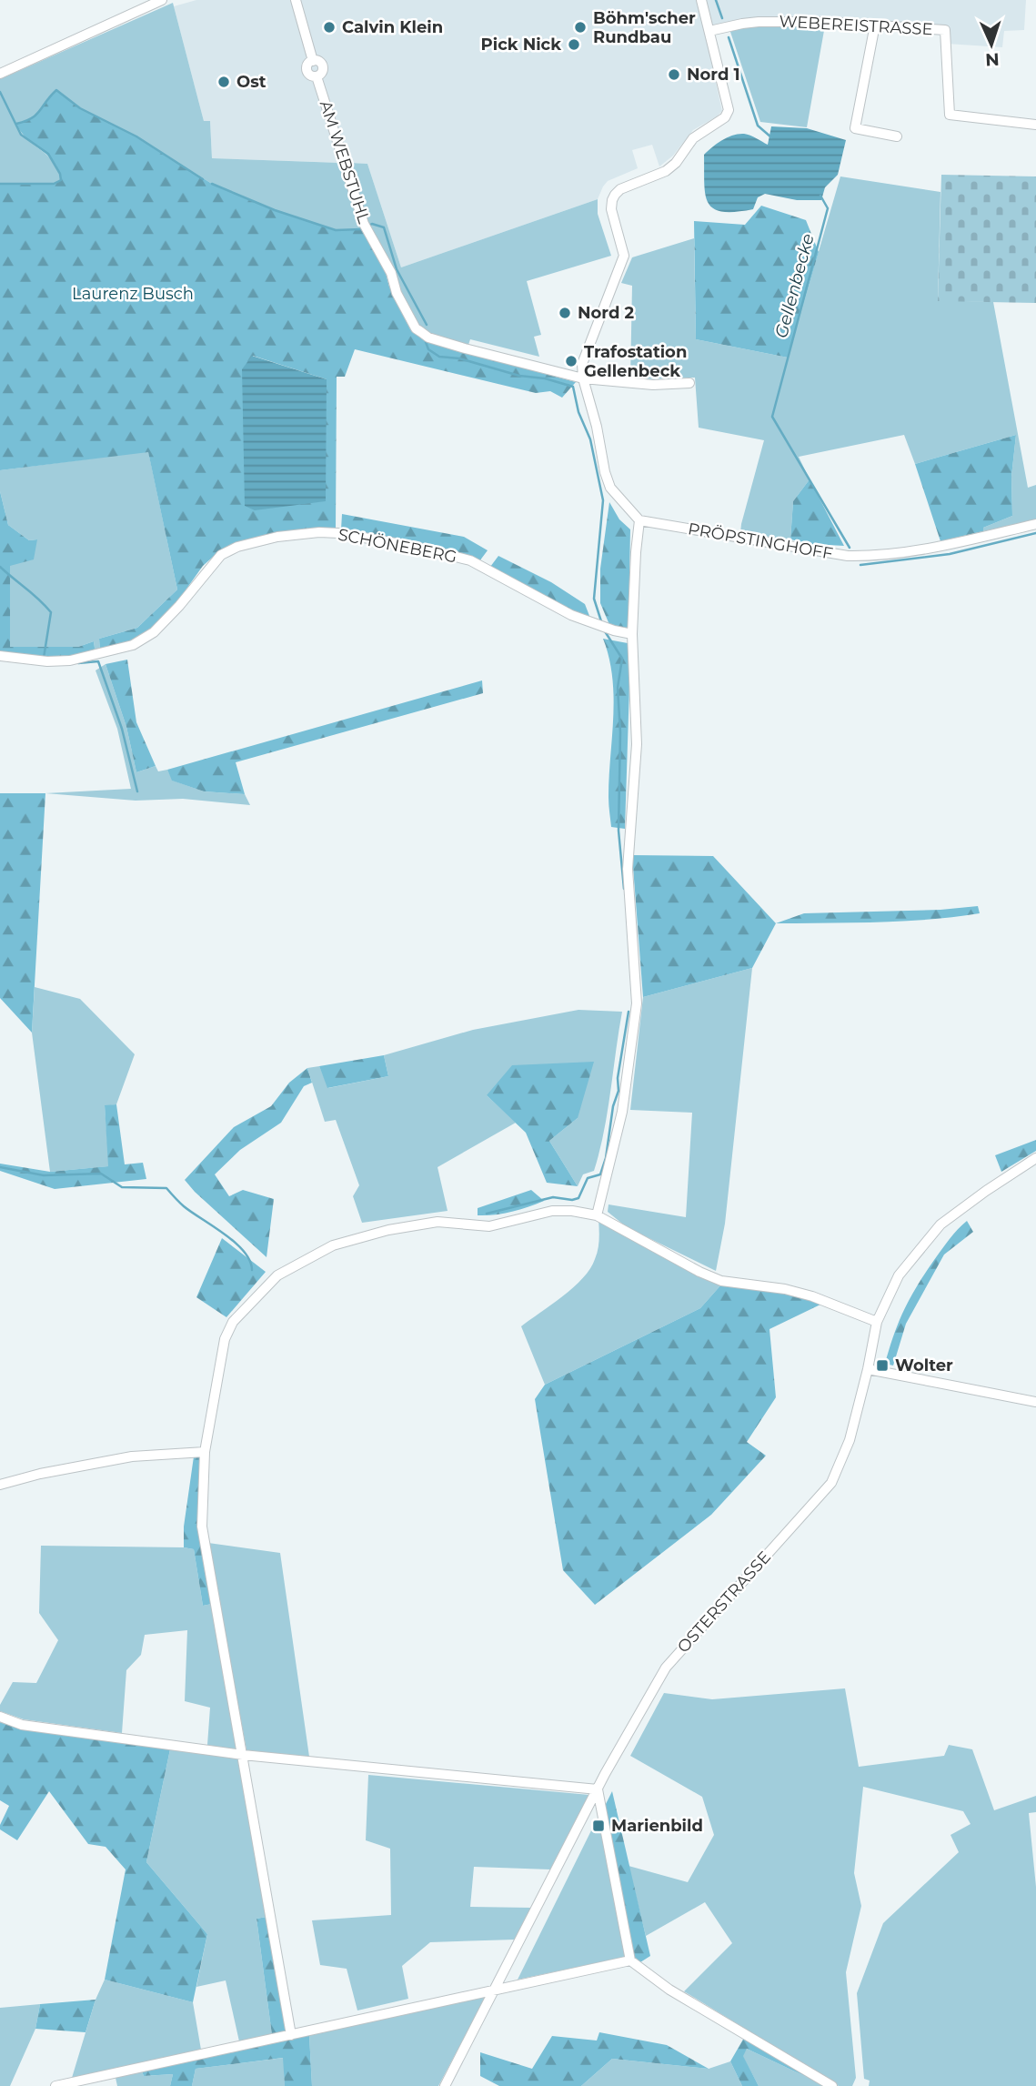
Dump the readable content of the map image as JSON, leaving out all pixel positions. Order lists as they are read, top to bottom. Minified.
{"streets":{"street":["WEBEREISTRASSE","AM WEBSTUHL","PRÖPSTINGHOFF","SCHÖNEBERG","OSTERSTRASSE"]},"water":["Gellenbecke"],"parks":["Laurenz Busch"],"places":{"other":["Calvin Klein","Böhm'scher Rundbau","Pick Nick","Nord 1","Ost","Nord 2","Trafostation Gellenbeck"],"transit":["Wolter","Marienbild"]},"north":"bottom"}
